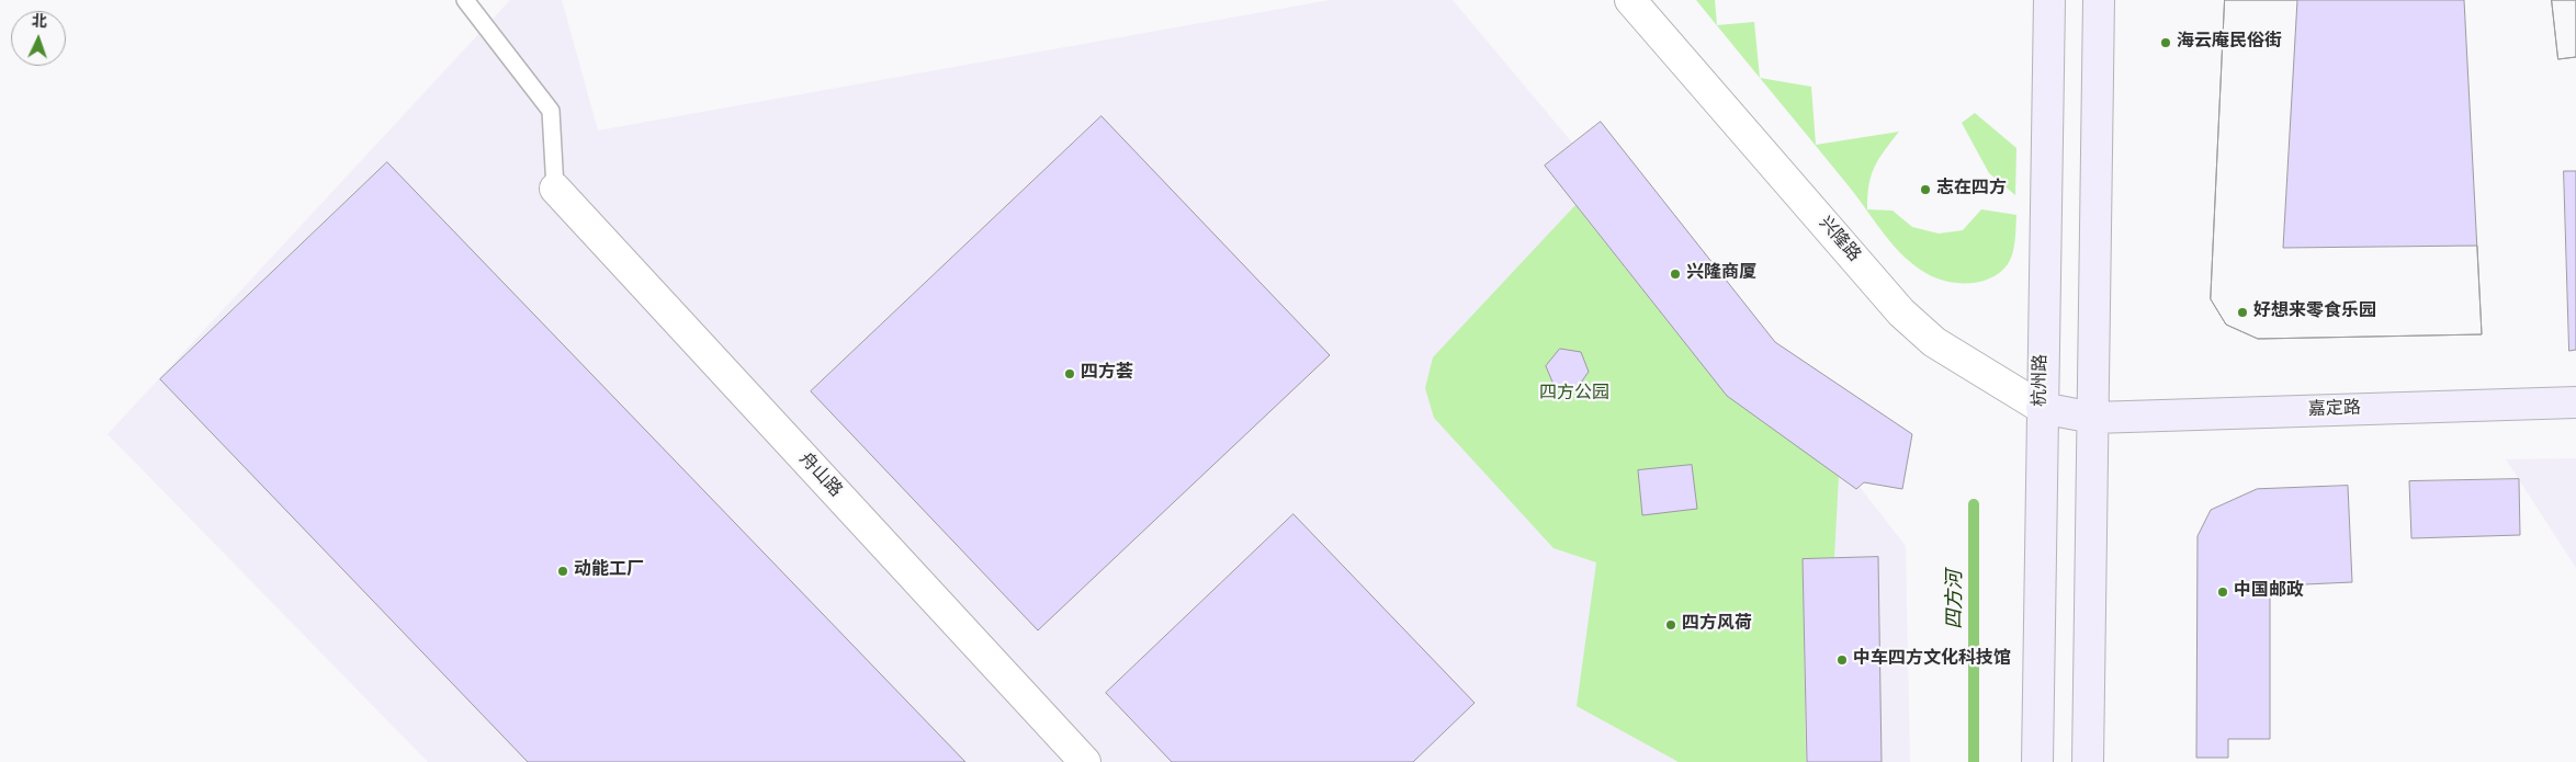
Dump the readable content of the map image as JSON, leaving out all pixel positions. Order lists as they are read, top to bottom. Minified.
{"streets":{"main road":["兴隆路","杭州路","嘉定路"],"street":["舟山路"]},"crossings":[["兴隆路","杭州路"],["兴隆路","嘉定路"]],"water":["四方河"],"parks":["四方公园"],"places":["海云庵民俗街","志在四方","兴隆商厦","好想来零食乐园","四方荟","动能工厂","中国邮政","四方风荷","中车四方文化科技馆"],"north":"top"}
